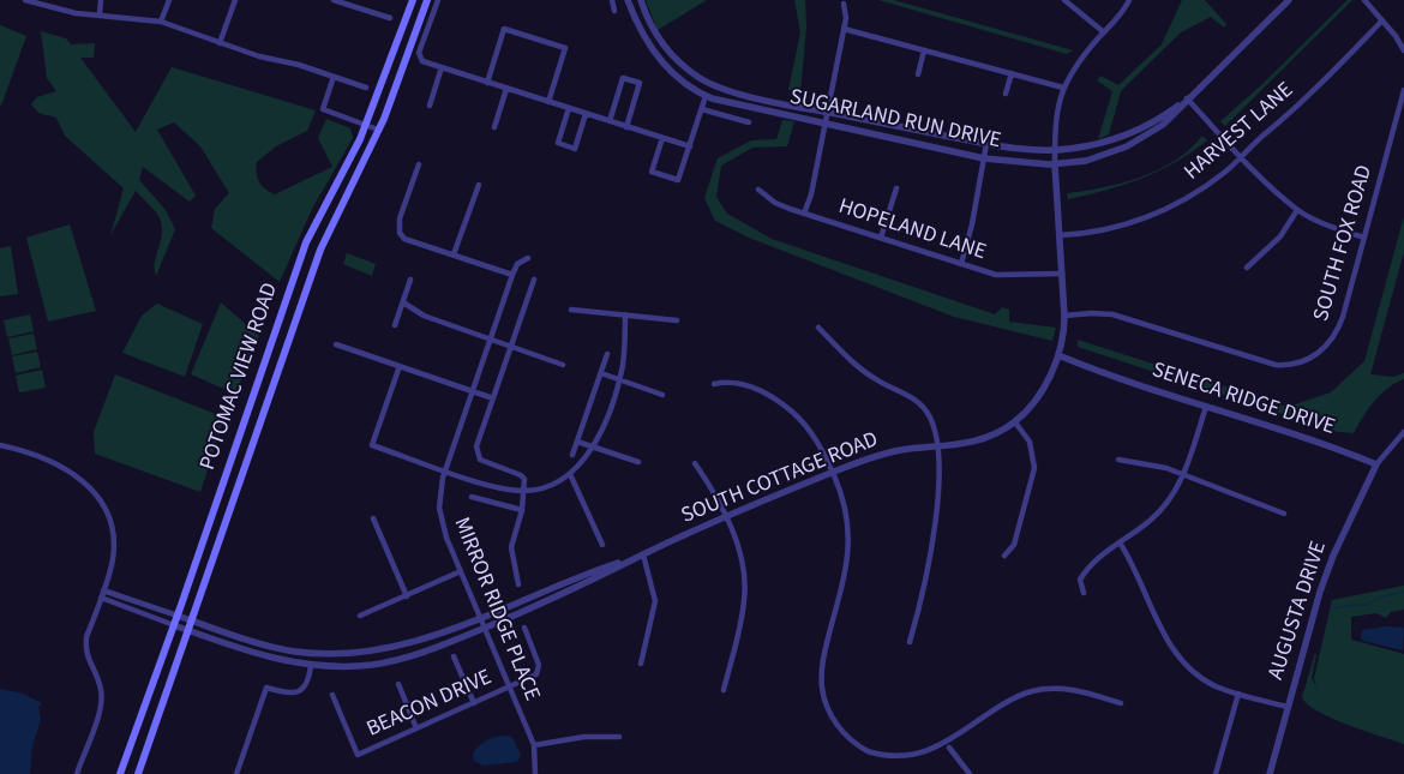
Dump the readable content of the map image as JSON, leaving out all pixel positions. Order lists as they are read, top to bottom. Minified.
{"streets":{"main road":["POTOMAC VIEW ROAD"],"street":["SUGARLAND RUN DRIVE","HARVEST LANE","HOPELAND LANE","SOUTH FOX ROAD","SENECA RIDGE DRIVE","SOUTH COTTAGE ROAD","MIRROR RIDGE PLACE","AUGUSTA DRIVE","BEACON DRIVE"]},"crossings":[["SUGARLAND RUN DRIVE","SOUTH COTTAGE ROAD"],["HARVEST LANE","SOUTH COTTAGE ROAD"],["HOPELAND LANE","SOUTH COTTAGE ROAD"],["SOUTH FOX ROAD","SOUTH COTTAGE ROAD"],["POTOMAC VIEW ROAD","SOUTH COTTAGE ROAD"],["SENECA RIDGE DRIVE","SOUTH COTTAGE ROAD"],["SENECA RIDGE DRIVE","AUGUSTA DRIVE"],["SOUTH COTTAGE ROAD","MIRROR RIDGE PLACE"],["MIRROR RIDGE PLACE","BEACON DRIVE"]]}
